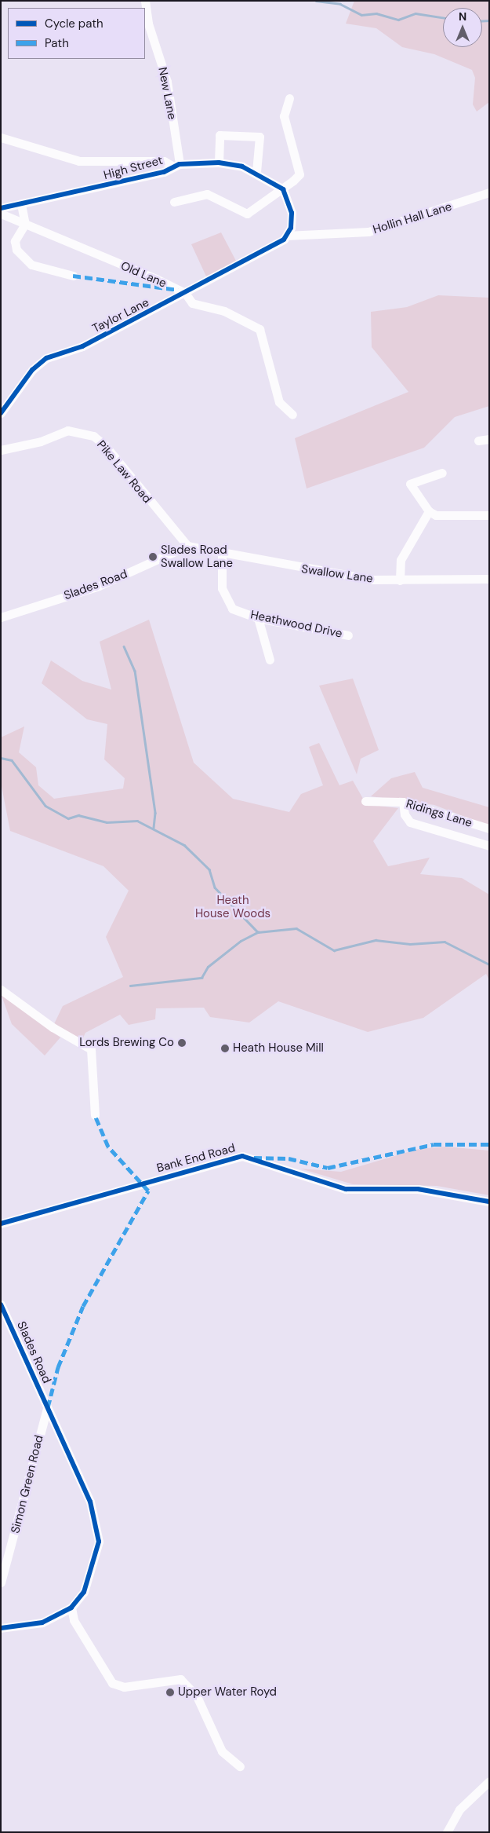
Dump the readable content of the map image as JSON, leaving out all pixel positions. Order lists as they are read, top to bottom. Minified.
{"streets":{"street":["New Lane","High Street","Hollin Hall Lane","Old Lane","Taylor Lane","Pike Law Road","Swallow Lane","Slades Road","Heathwood Drive","Ridings Lane","Bank End Road","Simon Green Road"]},"crossings":[["New Lane","High Street"],["Hollin Hall Lane","Taylor Lane"],["Old Lane","Taylor Lane"],["Pike Law Road","Swallow Lane"],["Pike Law Road","Slades Road"],["Swallow Lane","Slades Road"],["Swallow Lane","Heathwood Drive"],["Slades Road","Simon Green Road"]],"parks":["Heath House Woods"],"places":["Slades Road Swallow Lane","Lords Brewing Co","Heath House Mill","Upper Water Royd"],"legend":["Cycle path","Path"],"north":"top"}
